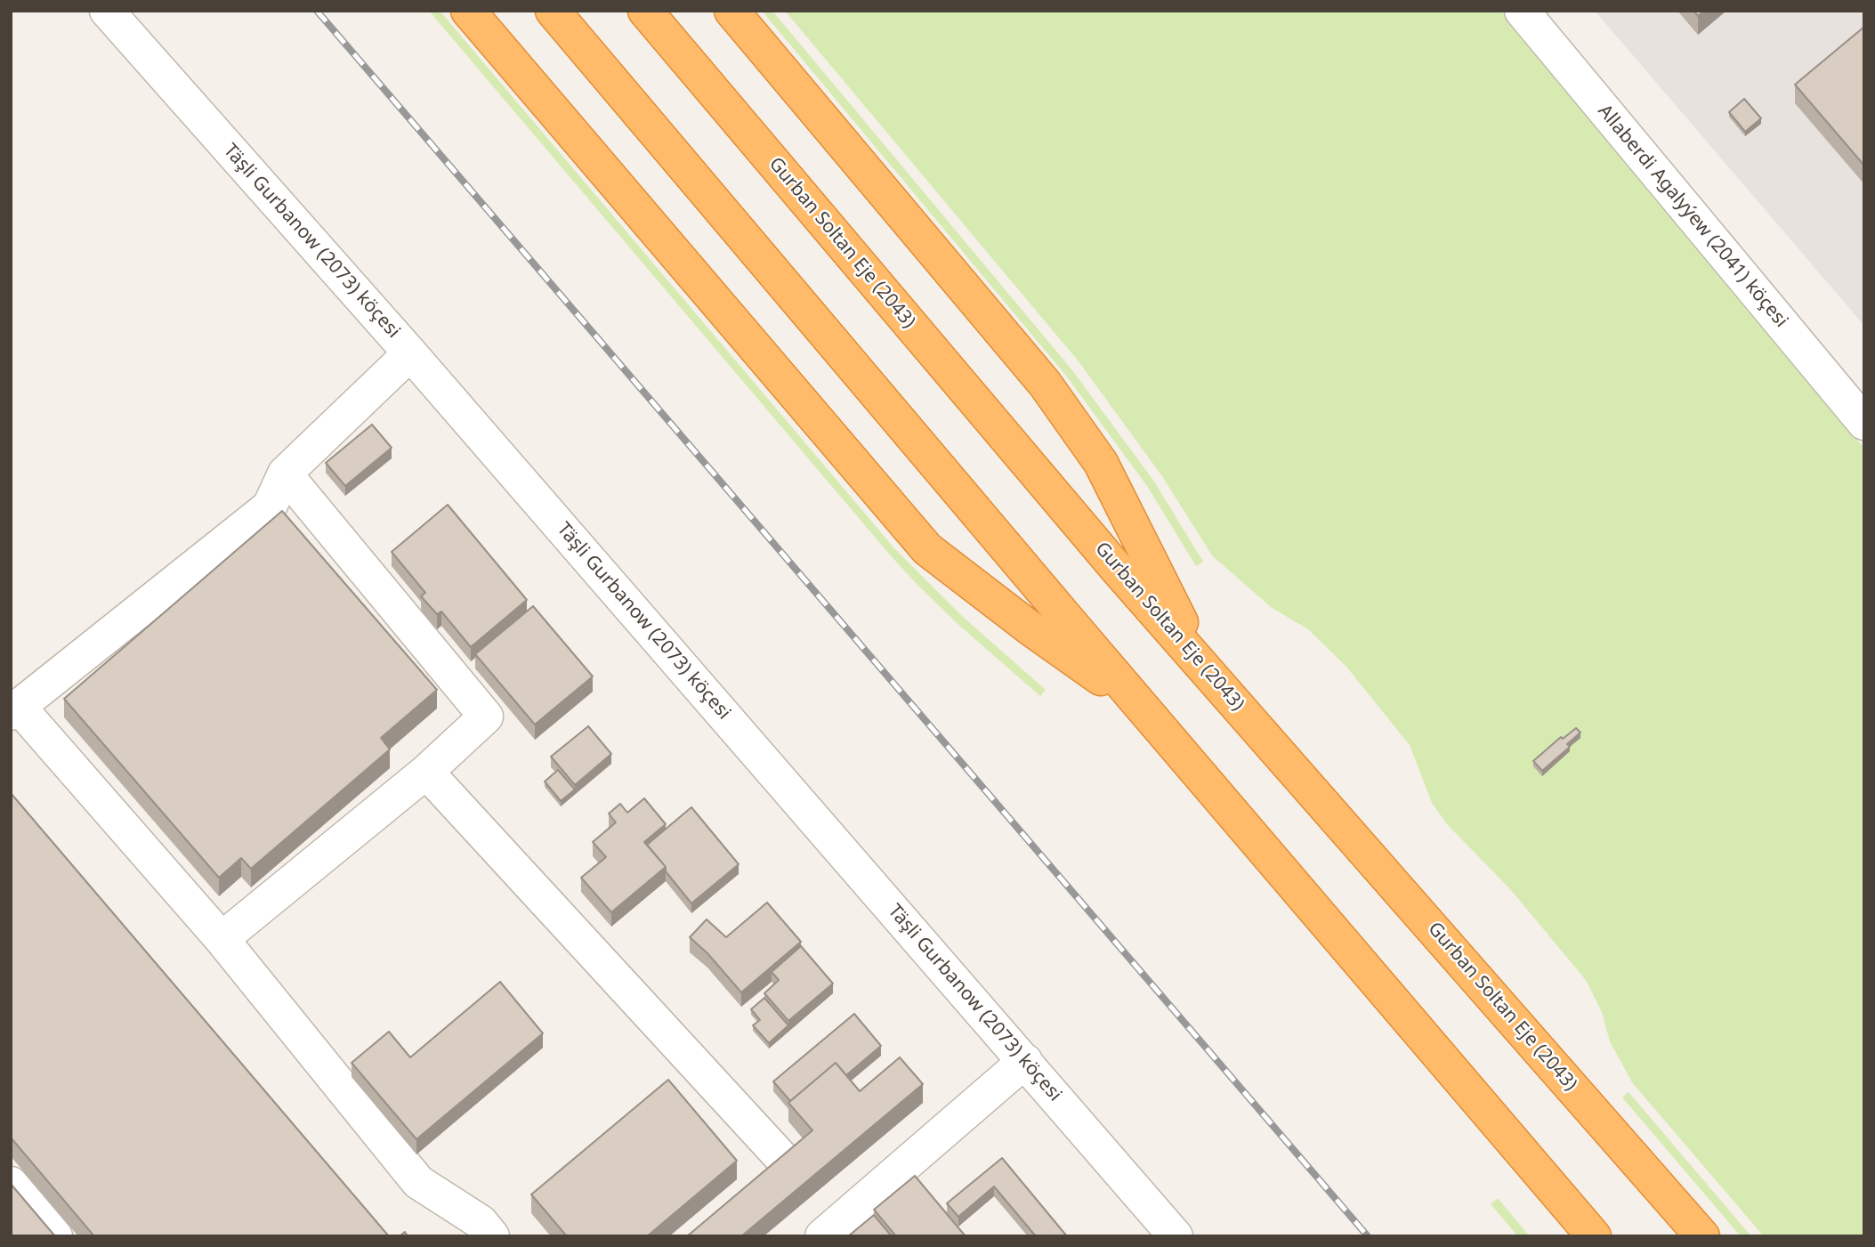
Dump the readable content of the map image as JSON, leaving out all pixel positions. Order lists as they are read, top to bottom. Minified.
{"streets":{"highway":["Gurban Soltan Eje (2043)"],"street":["Allaberdi Agalyýew (2041) köçesi","Täşli Gurbanow (2073) köçesi"]}}
